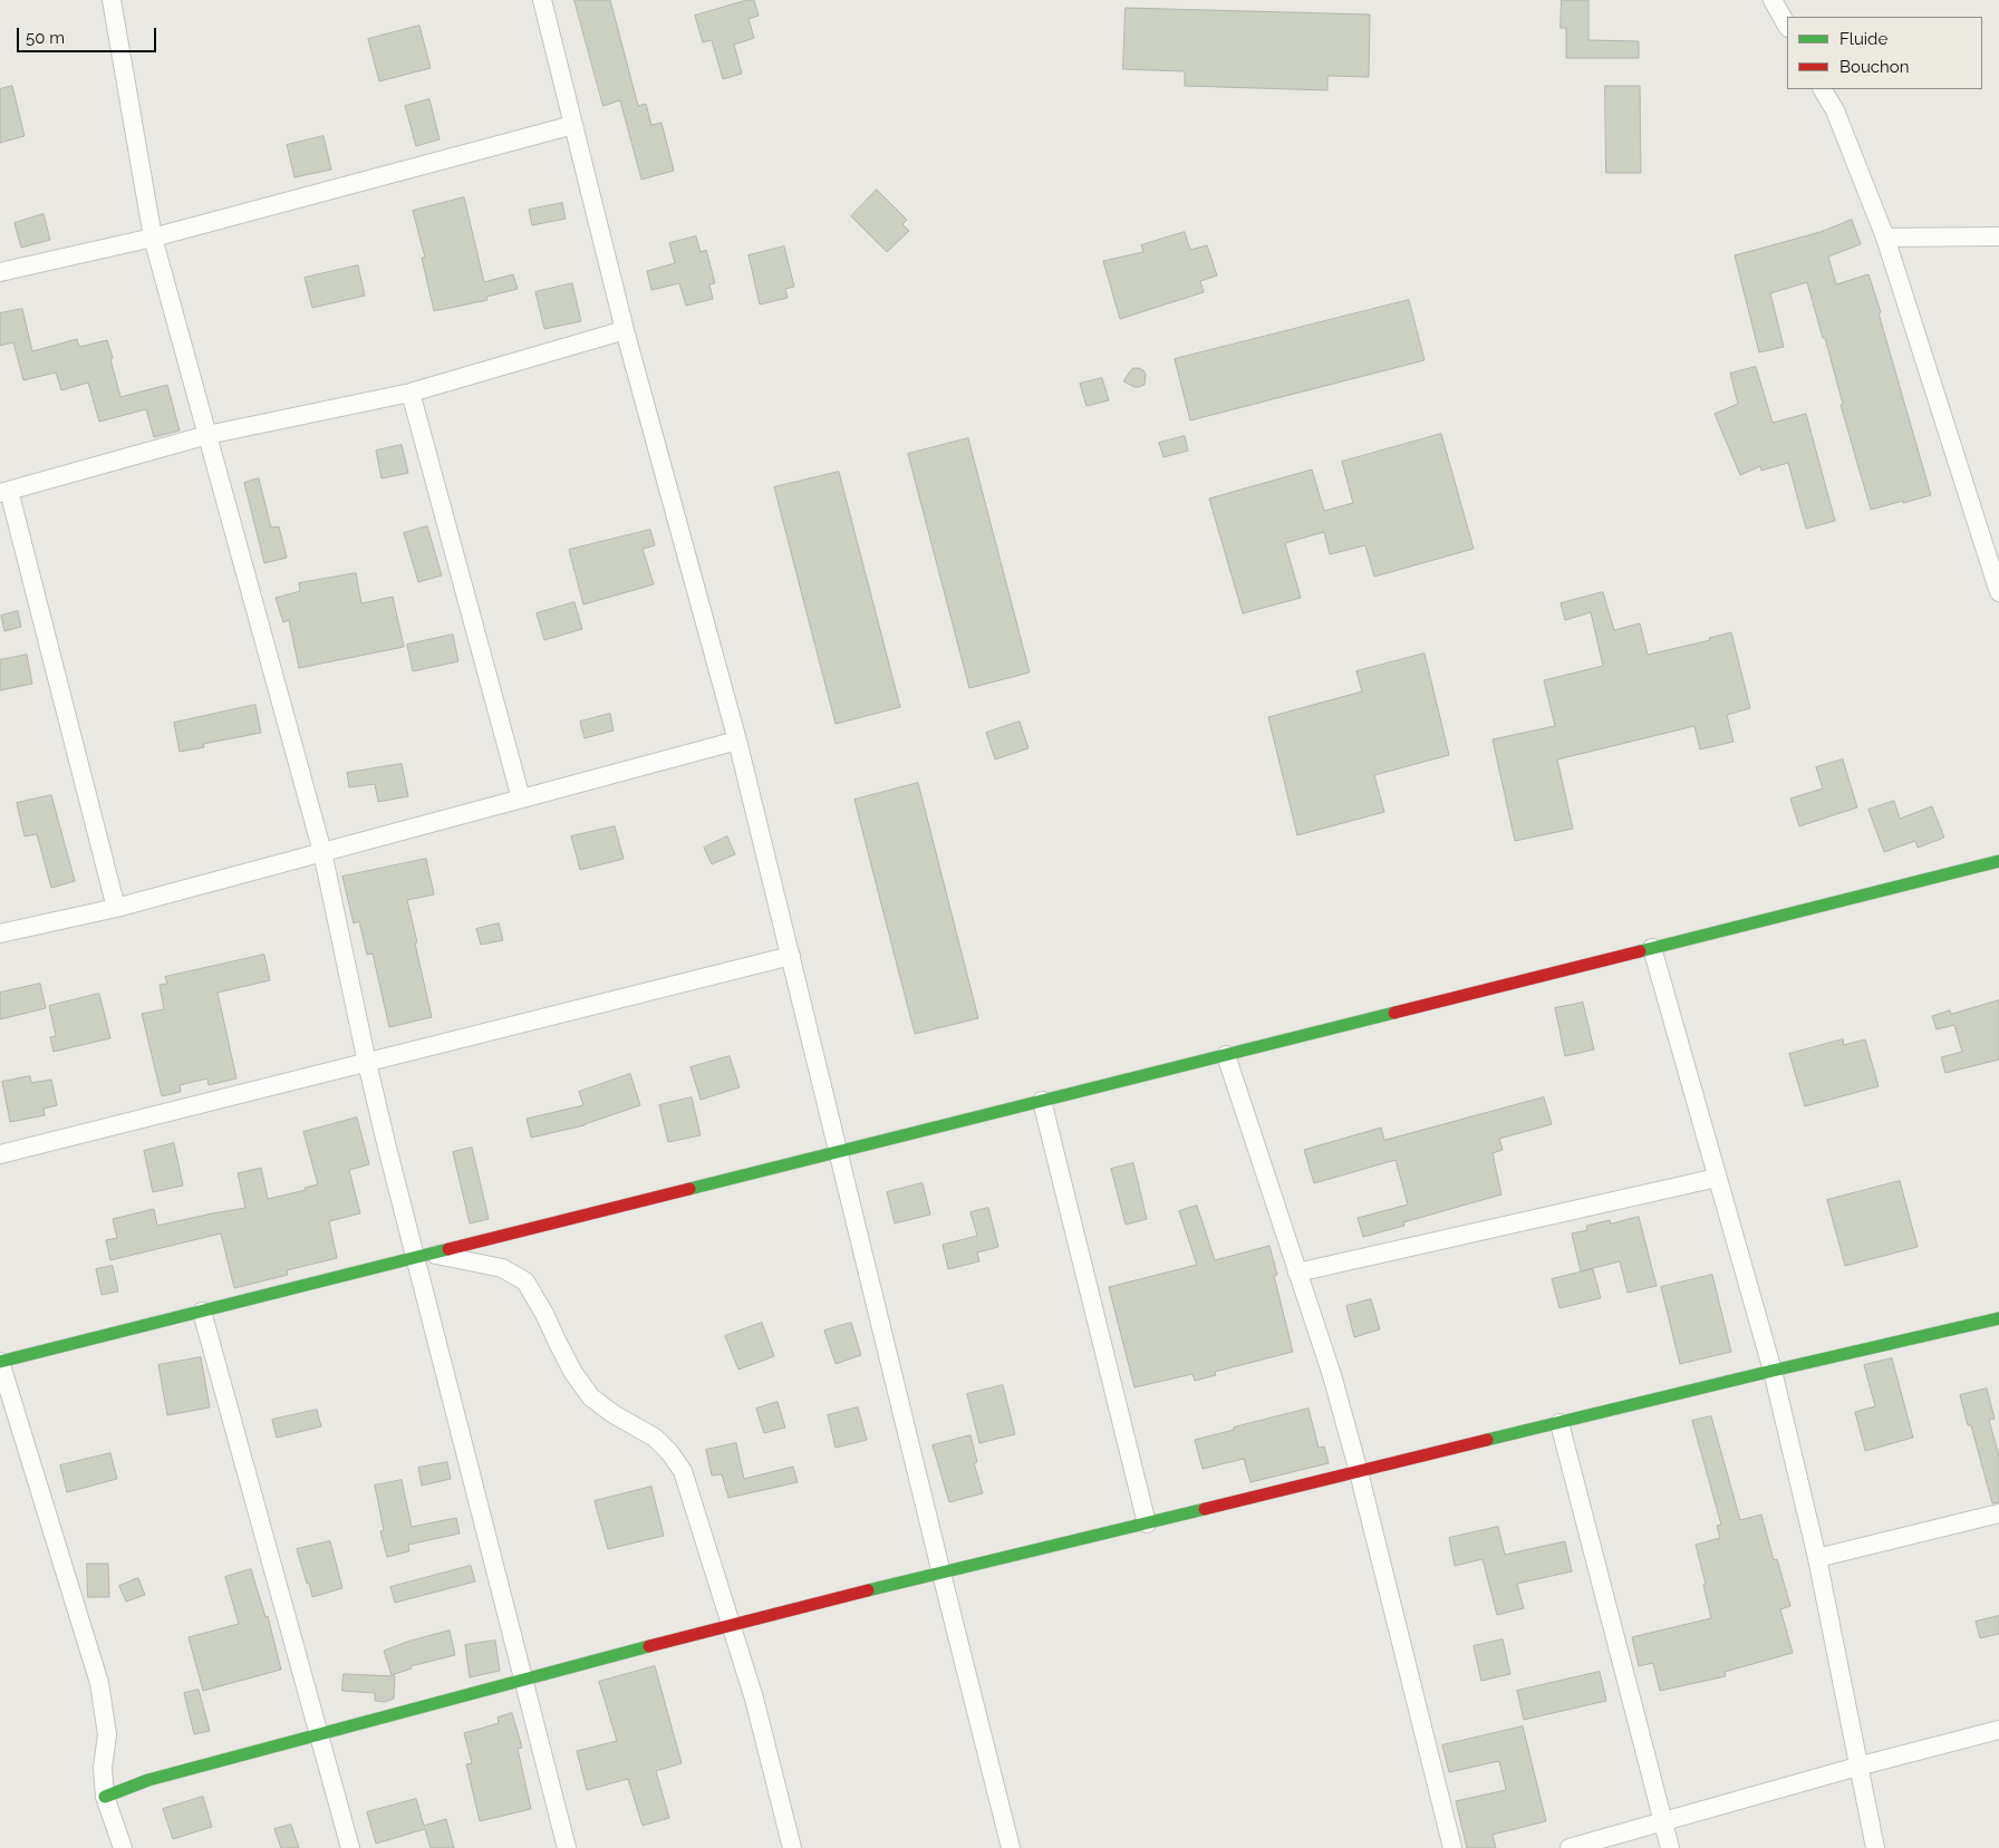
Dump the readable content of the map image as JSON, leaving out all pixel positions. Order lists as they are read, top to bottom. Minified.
{"legend":["Fluide","Bouchon"],"scale_bar":"50 m"}
